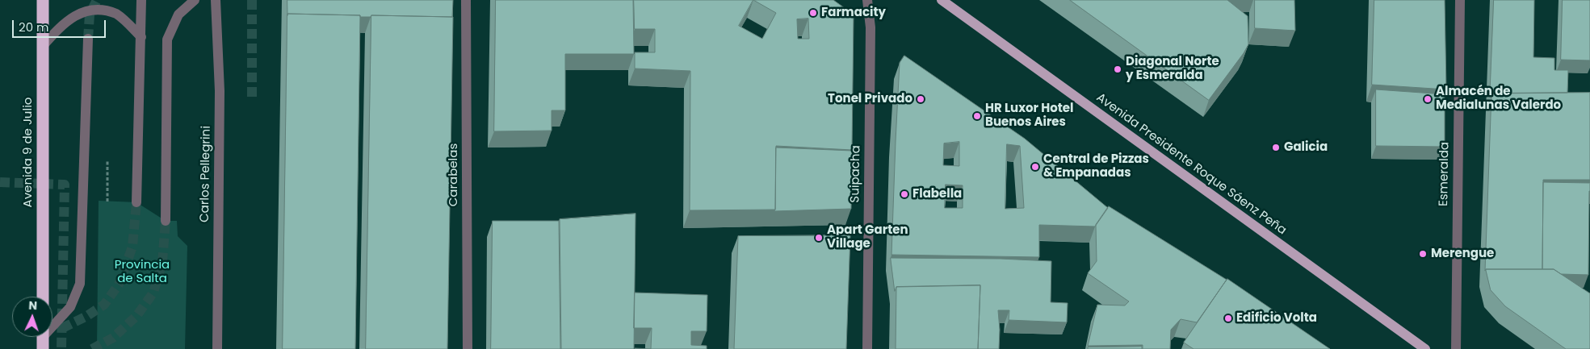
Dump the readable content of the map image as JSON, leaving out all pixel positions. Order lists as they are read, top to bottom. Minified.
{"streets":{"highway":["Avenida 9 de Julio"],"main road":["Avenida Presidente Roque Sáenz Peña"],"street":["Carlos Pellegrini","Suipacha","Esmeralda","Carabelas"]},"parks":["Provincia de Salta"],"places":["Farmacity","Diagonal Norte y Esmeralda","Tonel Privado","Almacén de Medialunas Valerdo","HR Luxor Hotel Buenos Aires","Galicia","Central de Pizzas & Empanadas","Flabella","Apart Garten Village","Merengue","Edificio Volta"],"scale_bar":"20 m","north":"top"}
